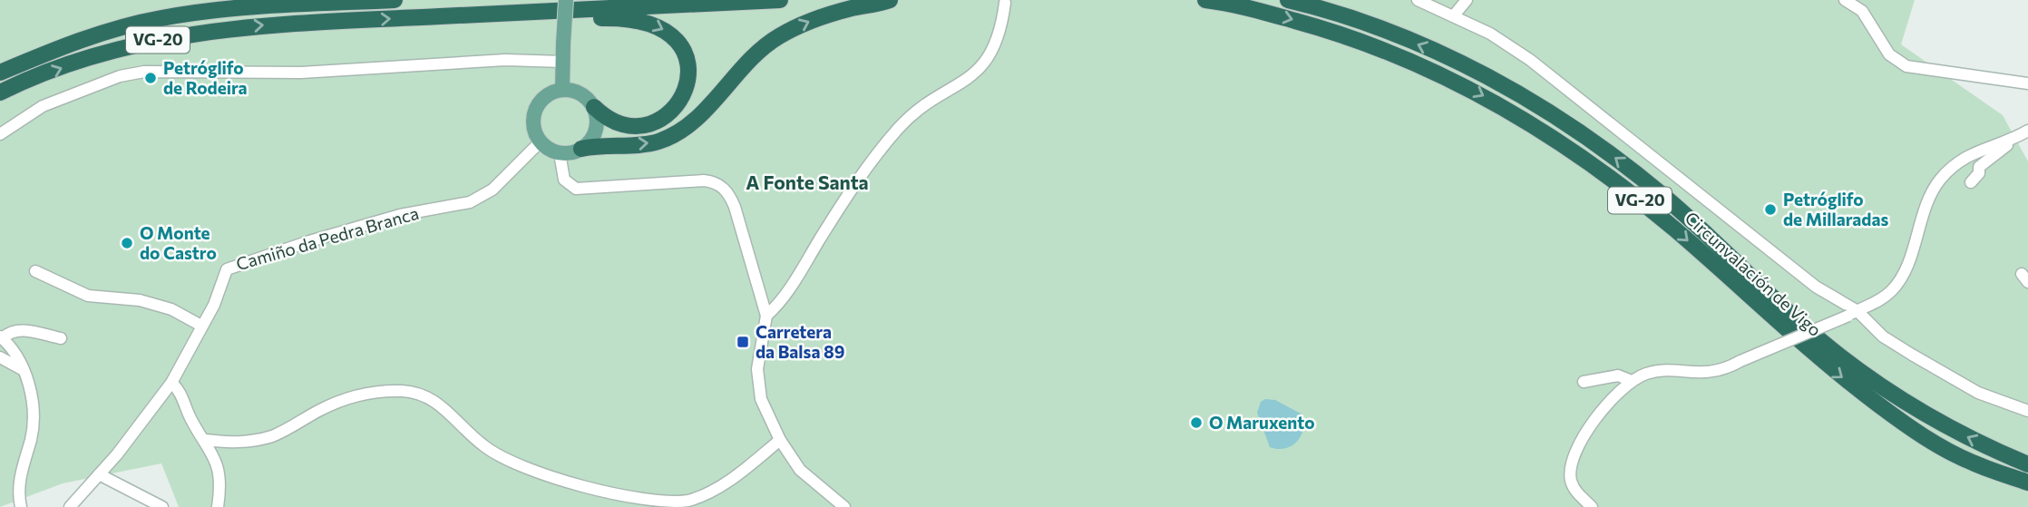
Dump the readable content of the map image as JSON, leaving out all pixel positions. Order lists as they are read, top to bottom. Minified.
{"streets":{"highway":["VG-20","Circunvalación de Vigo"],"street":["Camiño da Pedra Branca"]},"districts":["A Fonte Santa"],"places":{"other":["Petróglifo de Rodeira","Petróglifo de Millaradas","O Monte do Castro","O Maruxento"],"transit":["Carretera da Balsa 89"]}}
